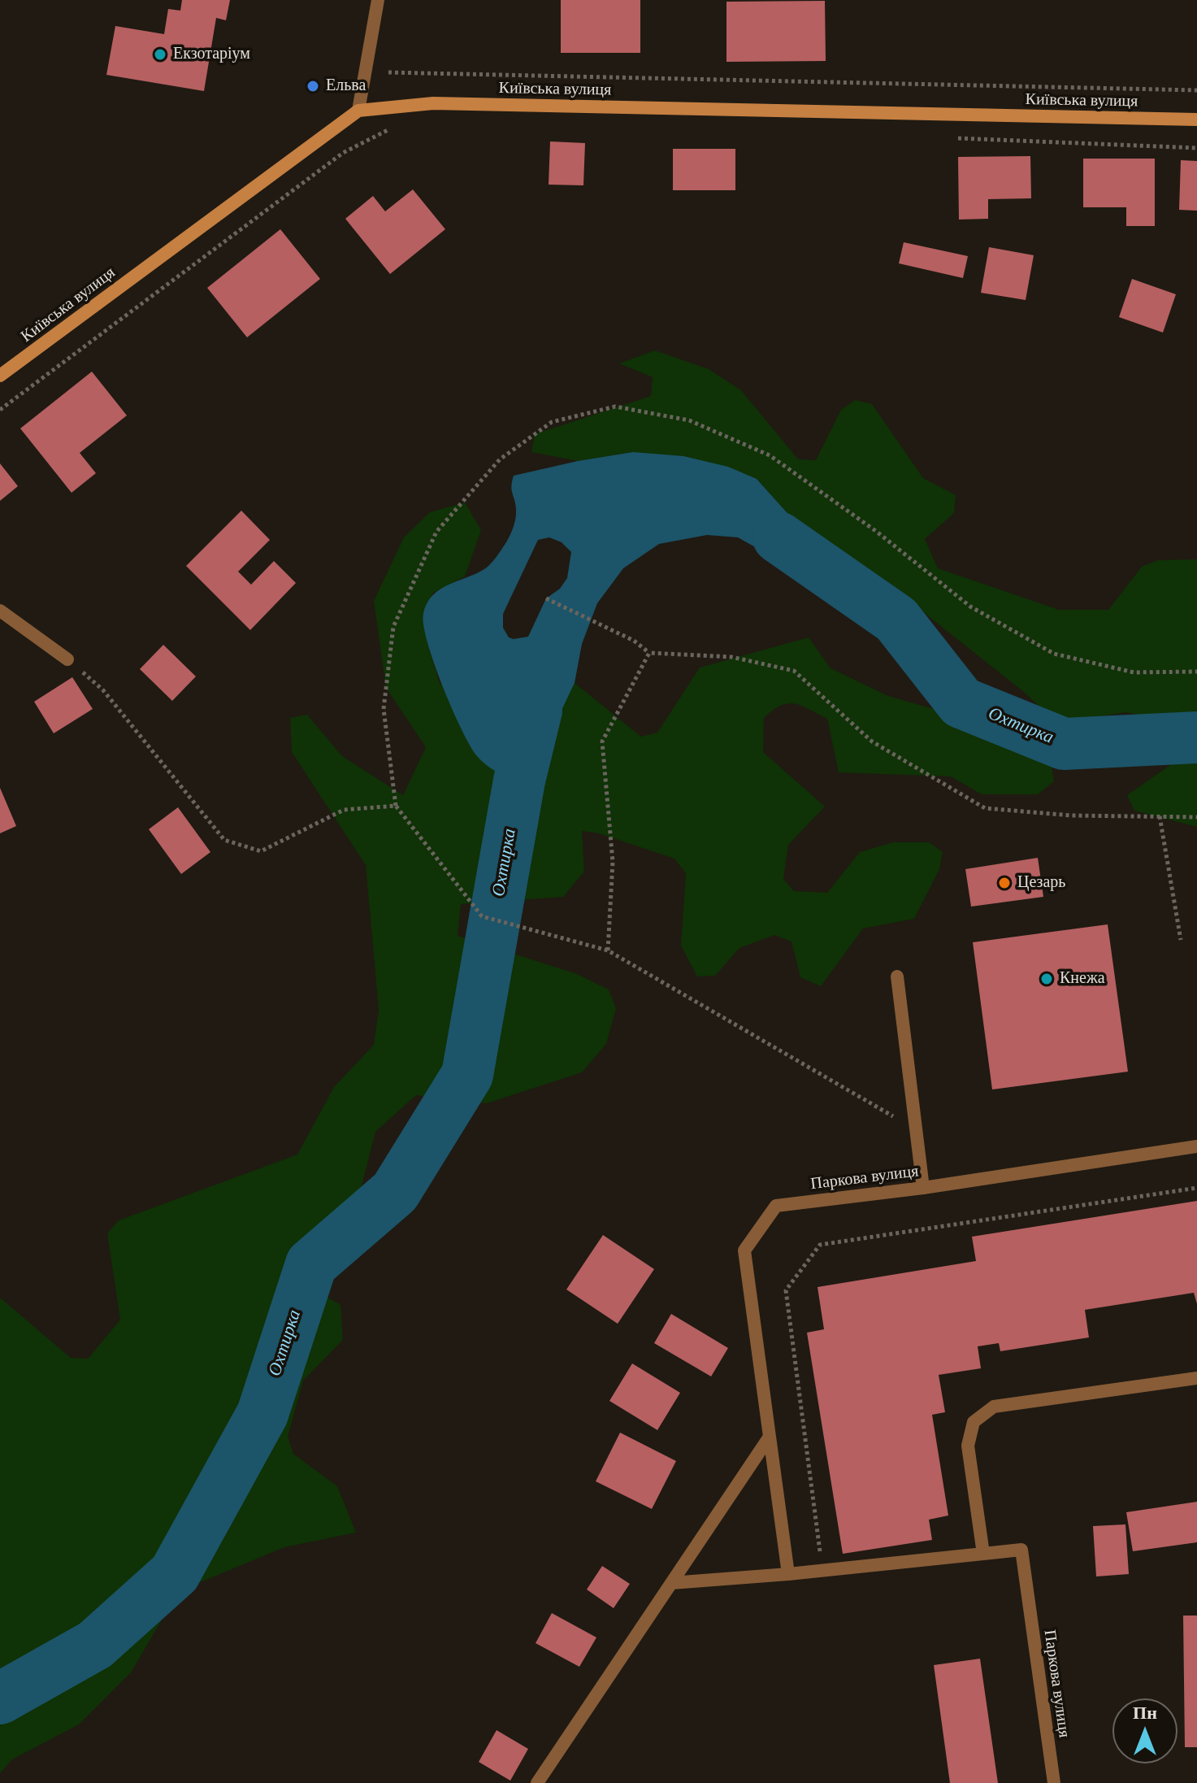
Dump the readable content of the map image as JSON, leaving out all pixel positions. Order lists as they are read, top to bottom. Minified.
{"streets":{"main road":["Київська вулиця"],"street":["Паркова вулиця"]},"water":["Охтирка"],"places":["Екзотаріум","Ельва","Цезарь","Кнежа"],"north":"top"}
